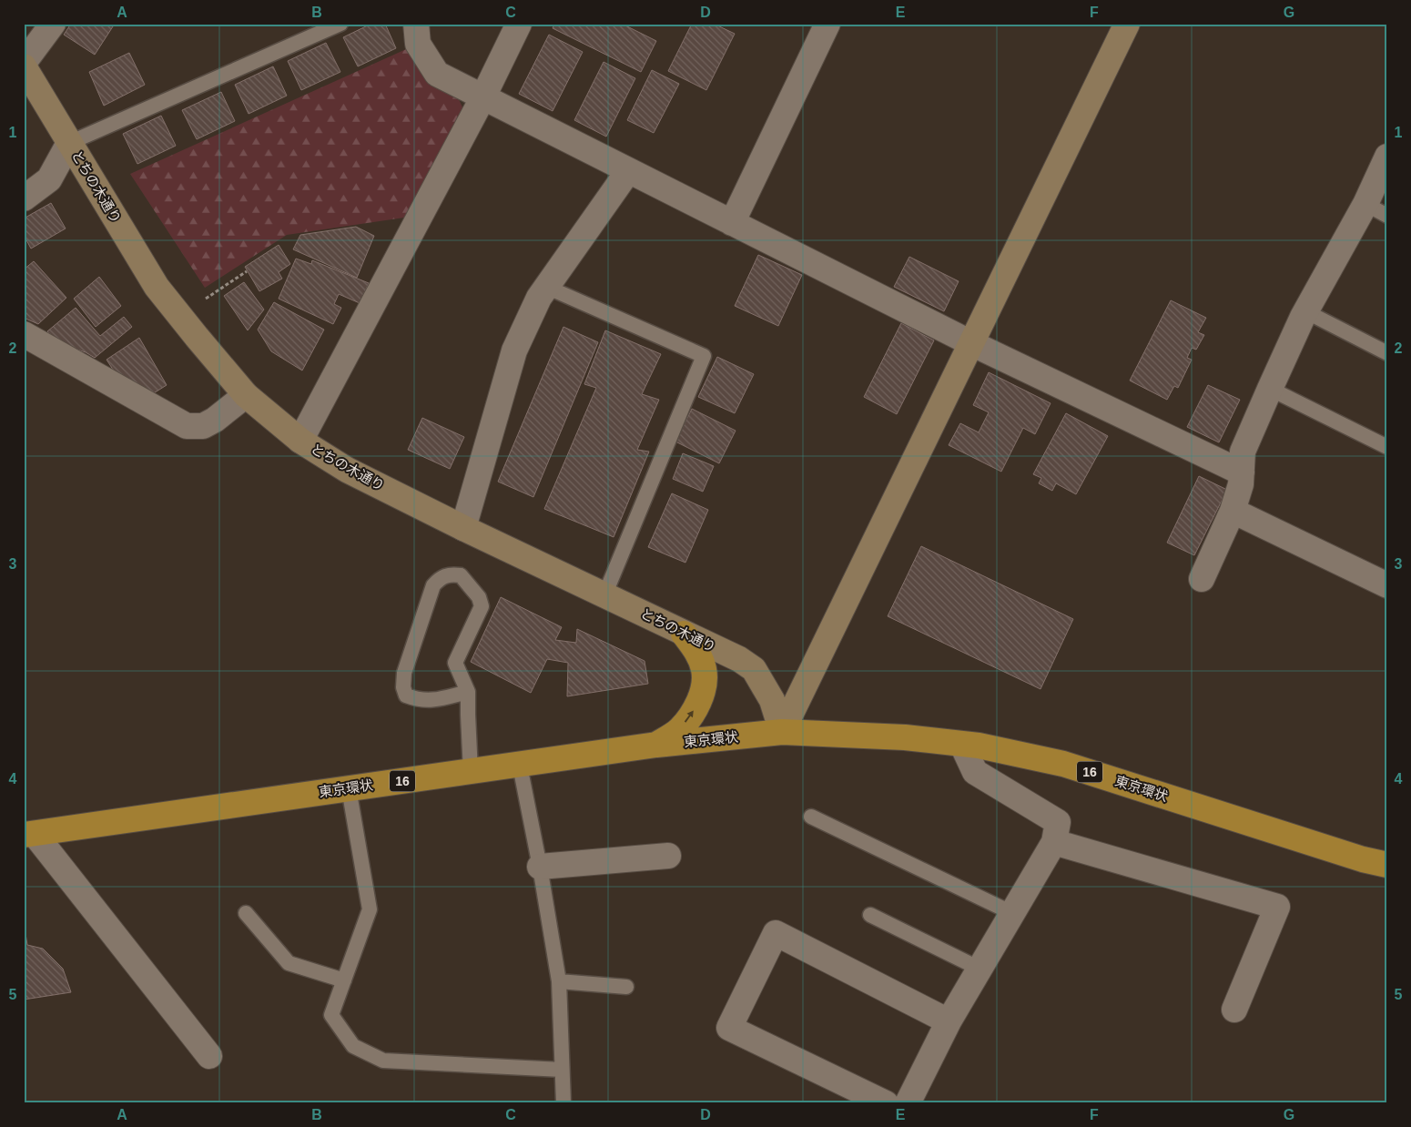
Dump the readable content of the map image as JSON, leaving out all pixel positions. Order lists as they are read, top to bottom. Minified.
{"streets":{"highway":["東京環状","16"],"street":["とちの木通り"]},"crossings":[["とちの木通り","東京環状"],["とちの木通り","16"],["東京環状","16"]],"grid":{"columns":["A","B","C","D","E","F","G"],"rows":["1","2","3","4","5"]}}
